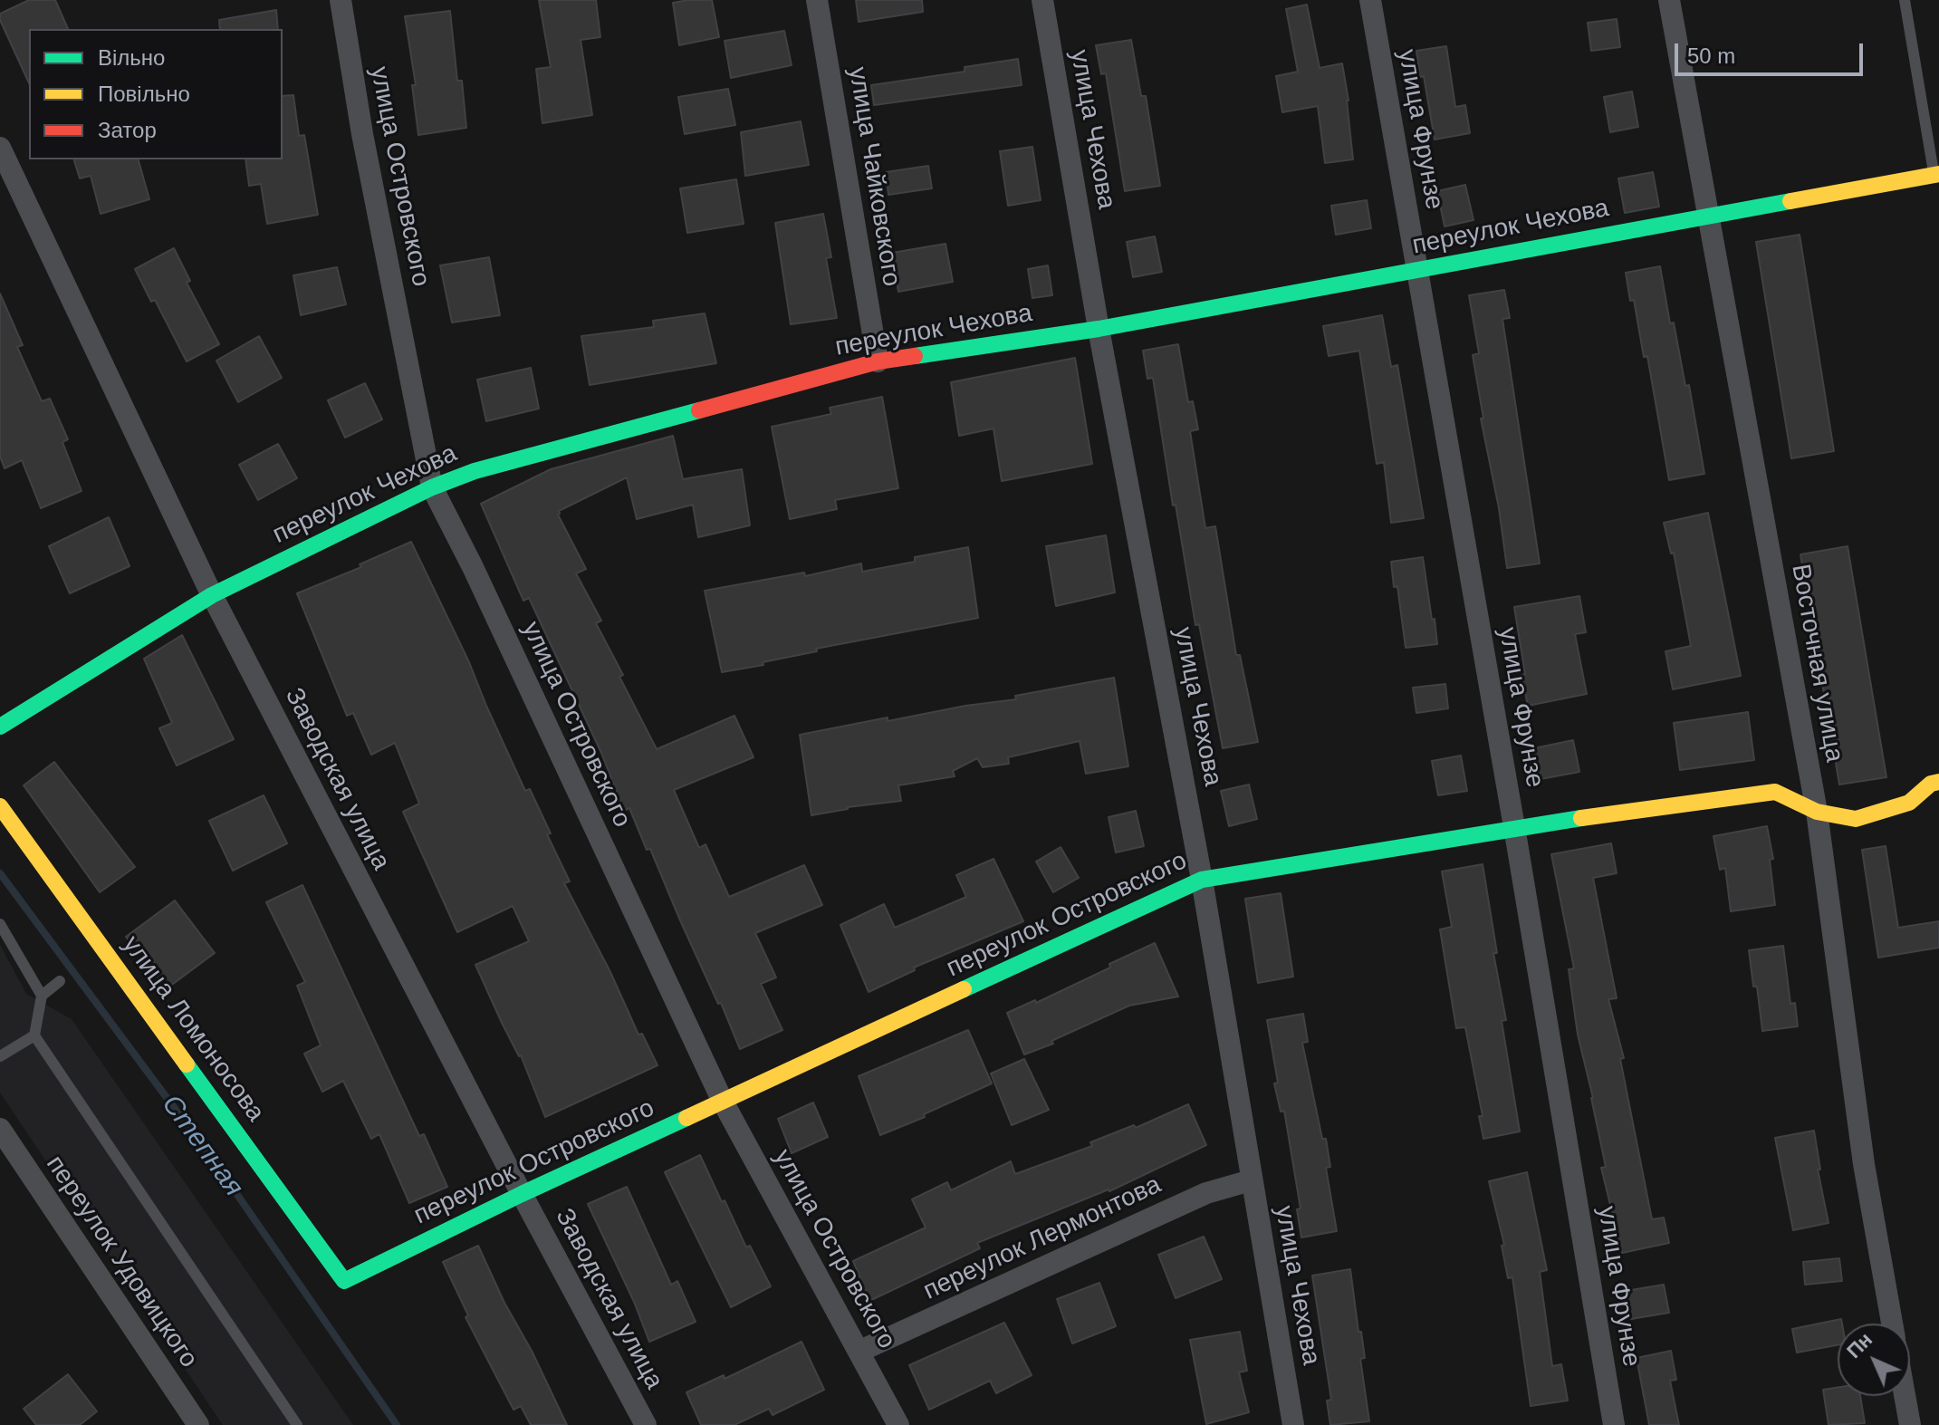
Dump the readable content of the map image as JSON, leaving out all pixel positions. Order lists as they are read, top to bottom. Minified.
{"streets":{"street":["улица Чехова","улица Фрунзе","улица Островского","улица Чайковского","переулок Чехова","Восточная улица","Заводская улица","переулок Островского","улица Ломоносова","переулок Лермонтова","переулок Удовицкого"]},"crossings":[["улица Чехова","переулок Чехова"],["улица Чехова","переулок Островского"],["улица Чехова","переулок Лермонтова"],["улица Фрунзе","переулок Чехова"],["улица Фрунзе","переулок Островского"],["улица Островского","переулок Чехова"],["улица Островского","переулок Островского"],["улица Островского","переулок Лермонтова"],["улица Чайковского","переулок Чехова"],["переулок Чехова","Восточная улица"],["переулок Чехова","Заводская улица"],["Восточная улица","переулок Островского"],["Заводская улица","переулок Островского"],["переулок Островского","улица Ломоносова"]],"water":["Степная"],"legend":["Вільно","Повільно","Затор"],"scale_bar":"50 m","north":"top left"}
